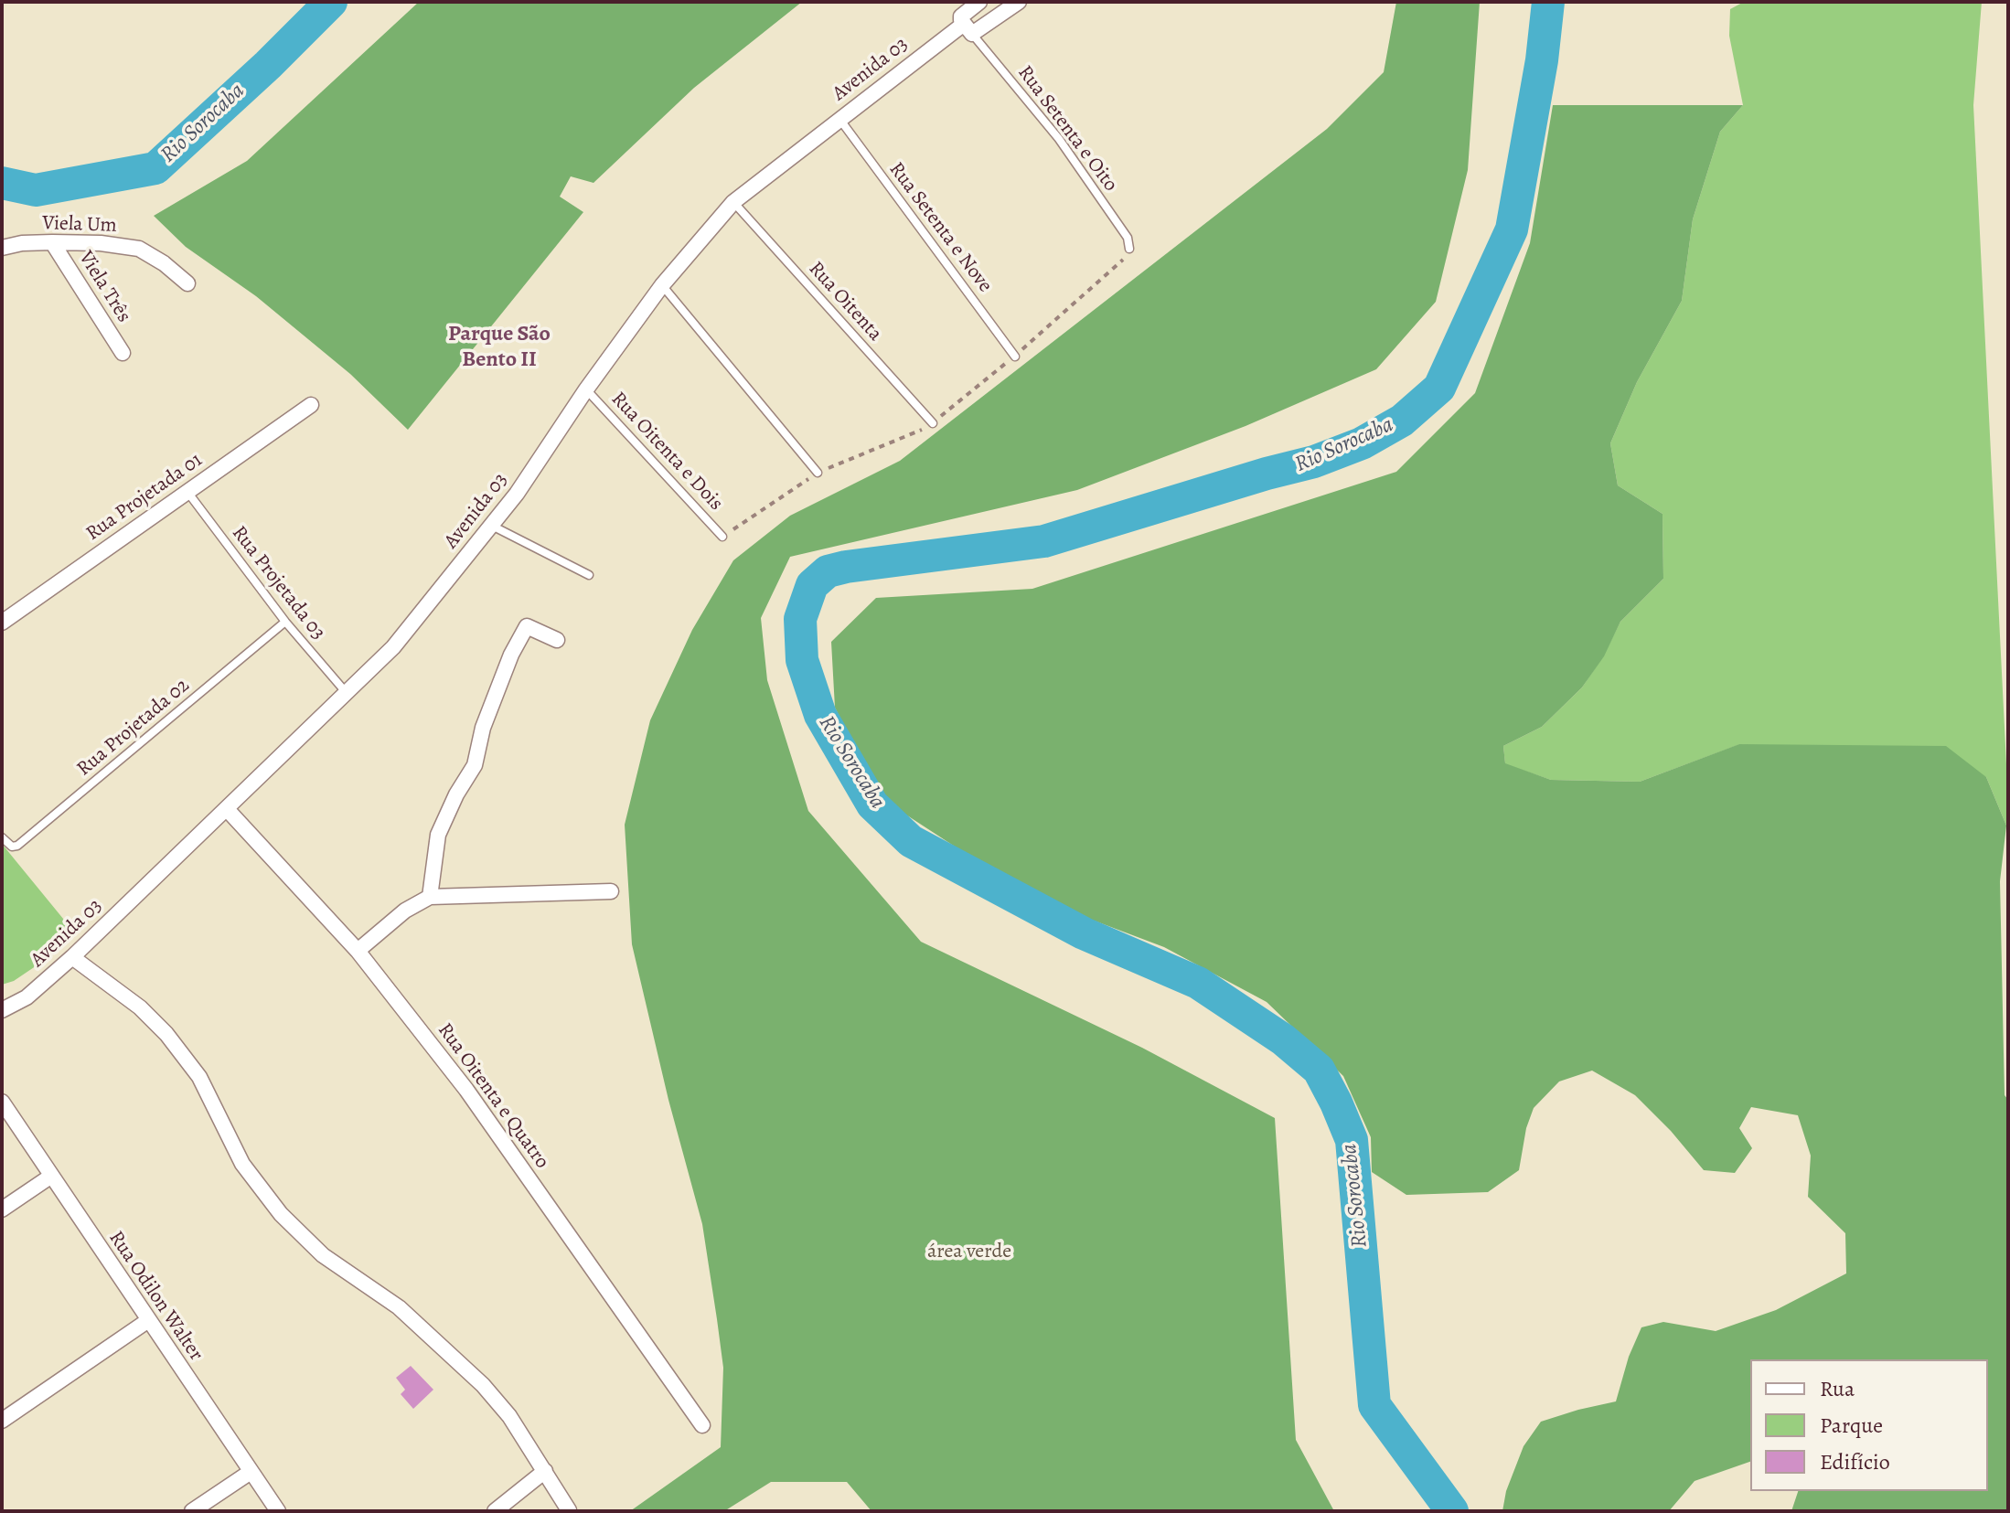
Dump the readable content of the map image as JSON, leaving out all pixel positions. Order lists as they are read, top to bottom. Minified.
{"streets":{"street":["Avenida 03","Viela Um","Viela Três","Rua Projetada 01","Rua Oitenta e Quatro","Rua Odilon Walter"],"lane":["Rua Setenta e Oito","Rua Setenta e Nove","Rua Oitenta","Rua Oitenta e Dois","Rua Projetada 03","Rua Projetada 02"]},"crossings":[["Avenida 03","Rua Setenta e Oito"],["Avenida 03","Rua Setenta e Nove"],["Avenida 03","Rua Oitenta"],["Avenida 03","Rua Oitenta e Dois"],["Avenida 03","Rua Projetada 03"],["Avenida 03","Rua Oitenta e Quatro"],["Viela Um","Viela Três"],["Rua Projetada 01","Rua Projetada 03"],["Rua Projetada 03","Rua Projetada 02"]],"districts":["Parque São Bento II"],"water":["Rio Sorocaba"],"parks":["área verde"],"legend":["Rua","Parque","Edifício"]}
